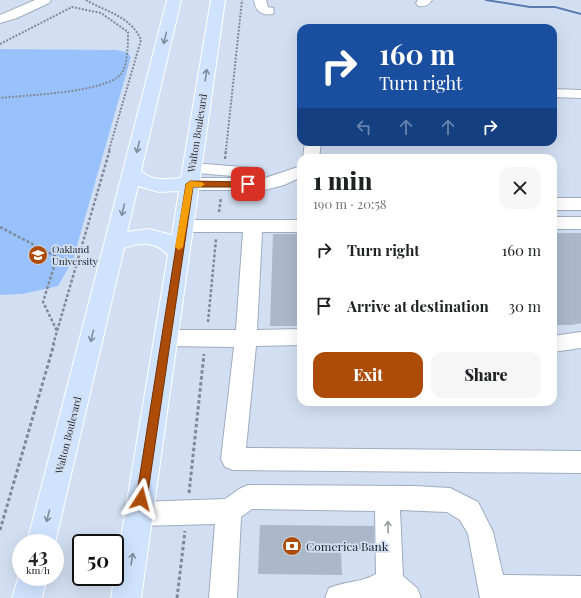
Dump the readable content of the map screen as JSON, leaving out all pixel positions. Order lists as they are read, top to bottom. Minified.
{"streets":{"main road":["Walton Boulevard"]},"places":{"school or university":["Oakland University"],"bank":["Comerica Bank"]},"page":{"turn":["160 m","Turn right"],"heading":["1 min","190 m · 20:58"],"list":[{"name":"Turn right","value":"160 m"},{"name":"Arrive at destination","value":"30 m"}],"buttons":["Exit","Share"],"speed":"43 km/h","limit":"50"}}
